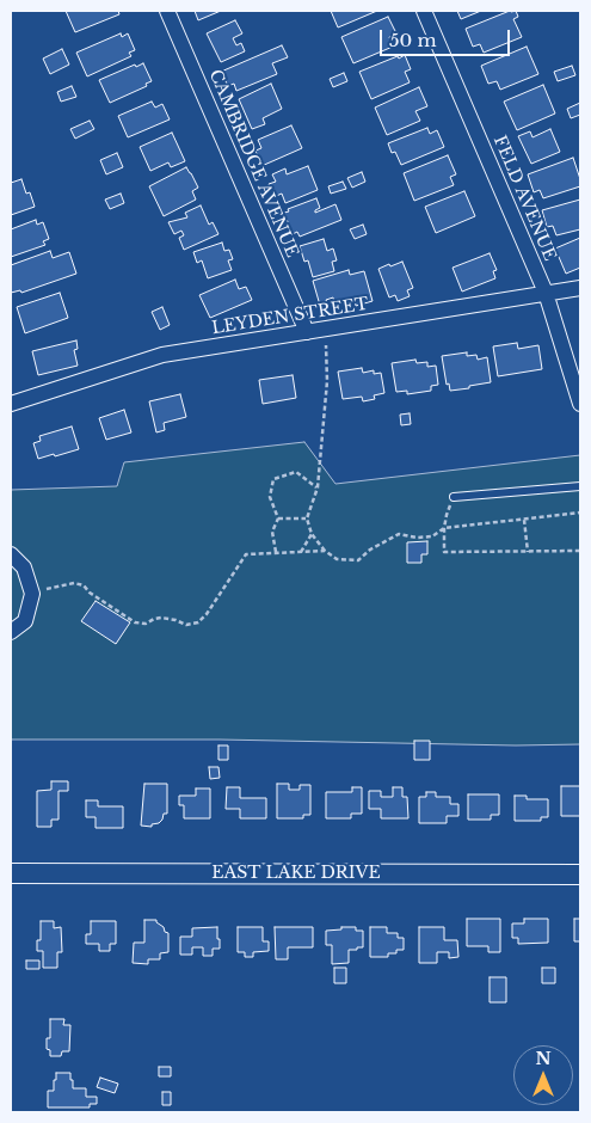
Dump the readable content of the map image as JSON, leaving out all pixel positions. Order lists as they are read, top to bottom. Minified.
{"streets":{"street":["CAMBRIDGE AVENUE","FELD AVENUE","LEYDEN STREET","EAST LAKE DRIVE"]},"crossings":[["CAMBRIDGE AVENUE","LEYDEN STREET"],["FELD AVENUE","LEYDEN STREET"]],"scale_bar":"50 m","north":"top"}
